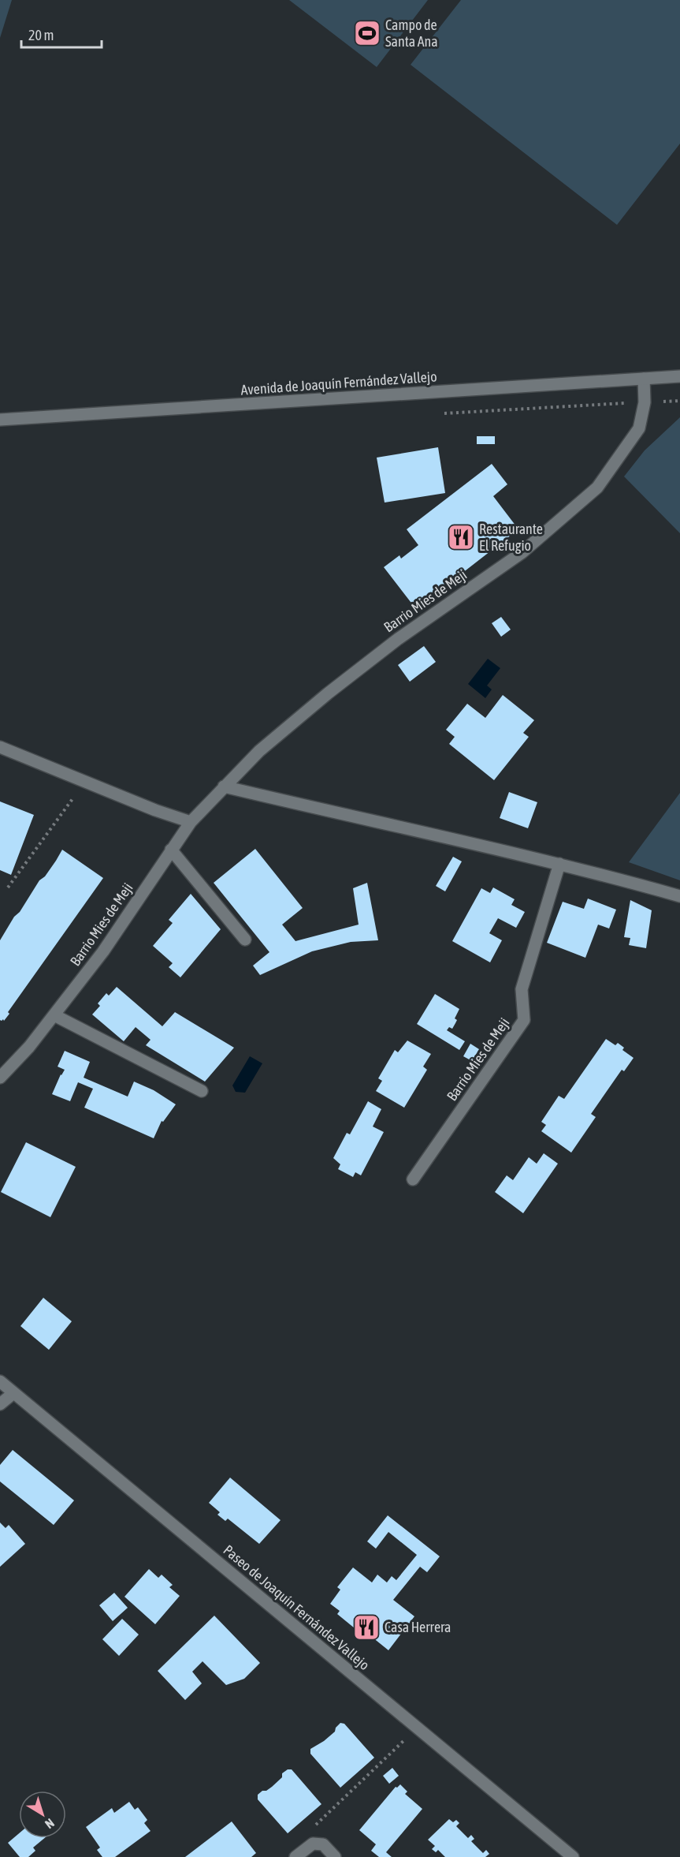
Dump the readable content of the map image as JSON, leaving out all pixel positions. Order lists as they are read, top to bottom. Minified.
{"streets":{"street":["Avenida de Joaquín Fernández Vallejo","Barrio Mies de Meji","Paseo de Joaquín Fernández Vallejo"]},"crossings":[["Avenida de Joaquín Fernández Vallejo","Barrio Mies de Meji"]],"places":{"sports":["Campo de Santa Ana"],"restaurant":["Restaurante El Refugio","Casa Herrera"]},"scale_bar":"20 m","north":"bottom right"}
